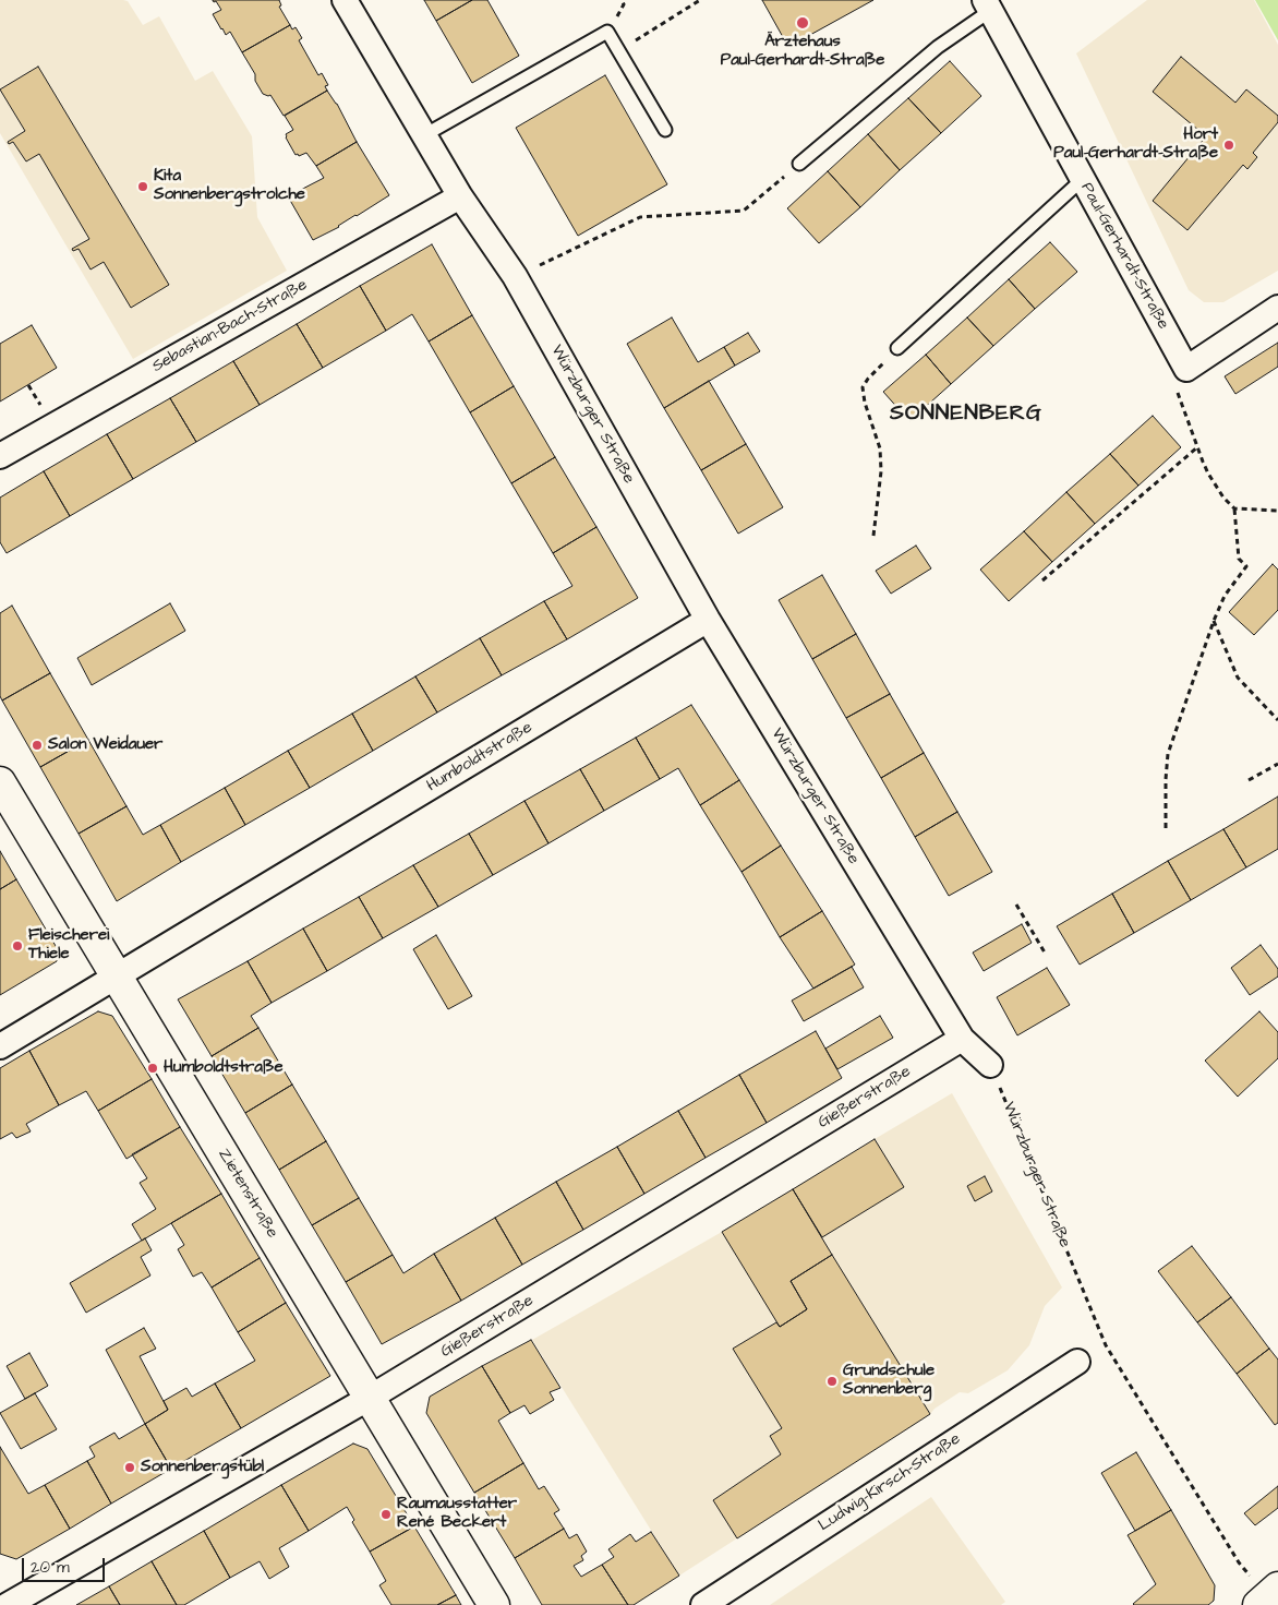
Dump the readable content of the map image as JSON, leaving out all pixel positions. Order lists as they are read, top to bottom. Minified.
{"streets":{"street":["Paul-Gerhardt-Straße","Sebastian-Bach-Straße","Würzburger Straße","Humboldtstraße","Gießerstraße","Zietenstraße","Ludwig-Kirsch-Straße"]},"crossings":[["Sebastian-Bach-Straße","Würzburger Straße"],["Würzburger Straße","Humboldtstraße"],["Würzburger Straße","Gießerstraße"],["Humboldtstraße","Zietenstraße"],["Gießerstraße","Zietenstraße"]],"districts":["SONNENBERG"],"places":["Ärztehaus Paul-Gerhardt-Straße","Hort Paul-Gerhardt-Straße","Kita Sonnenbergstrolche","Salon Weidauer","Fleischerei Thiele","Humboldtstraße","Grundschule Sonnenberg","Sonnenbergstübl","Raumausstatter René Beckert"],"scale_bar":"20 m"}
